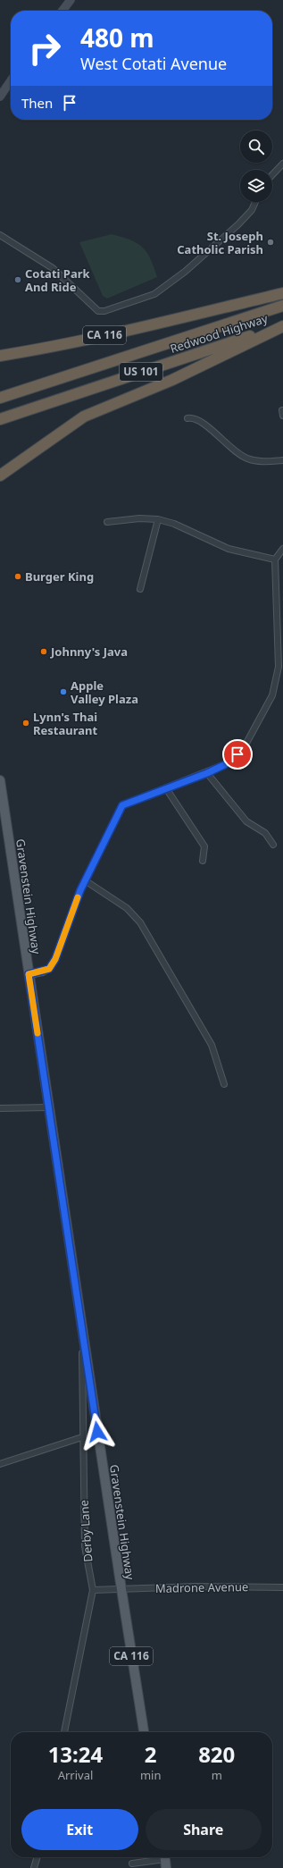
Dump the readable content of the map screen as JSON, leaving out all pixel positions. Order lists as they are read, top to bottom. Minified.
{"streets":{"highway":["Redwood Highway","CA 116","US 101"],"main road":["Gravenstein Highway"],"street":["Derby Lane","Madrone Avenue"]},"crossings":[["Gravenstein Highway","Derby Lane"],["Gravenstein Highway","Madrone Avenue"],["Derby Lane","Madrone Avenue"]],"places":["St. Joseph Catholic Parish","Cotati Park And Ride","Burger King","Johnny's Java","Apple Valley Plaza","Lynn's Thai Restaurant"],"page":{"turn":["480 m","West Cotati Avenue"],"then":"Then","eta":["13:24","Arrival","2","min","820","m"],"buttons":["Exit","Share"]}}
